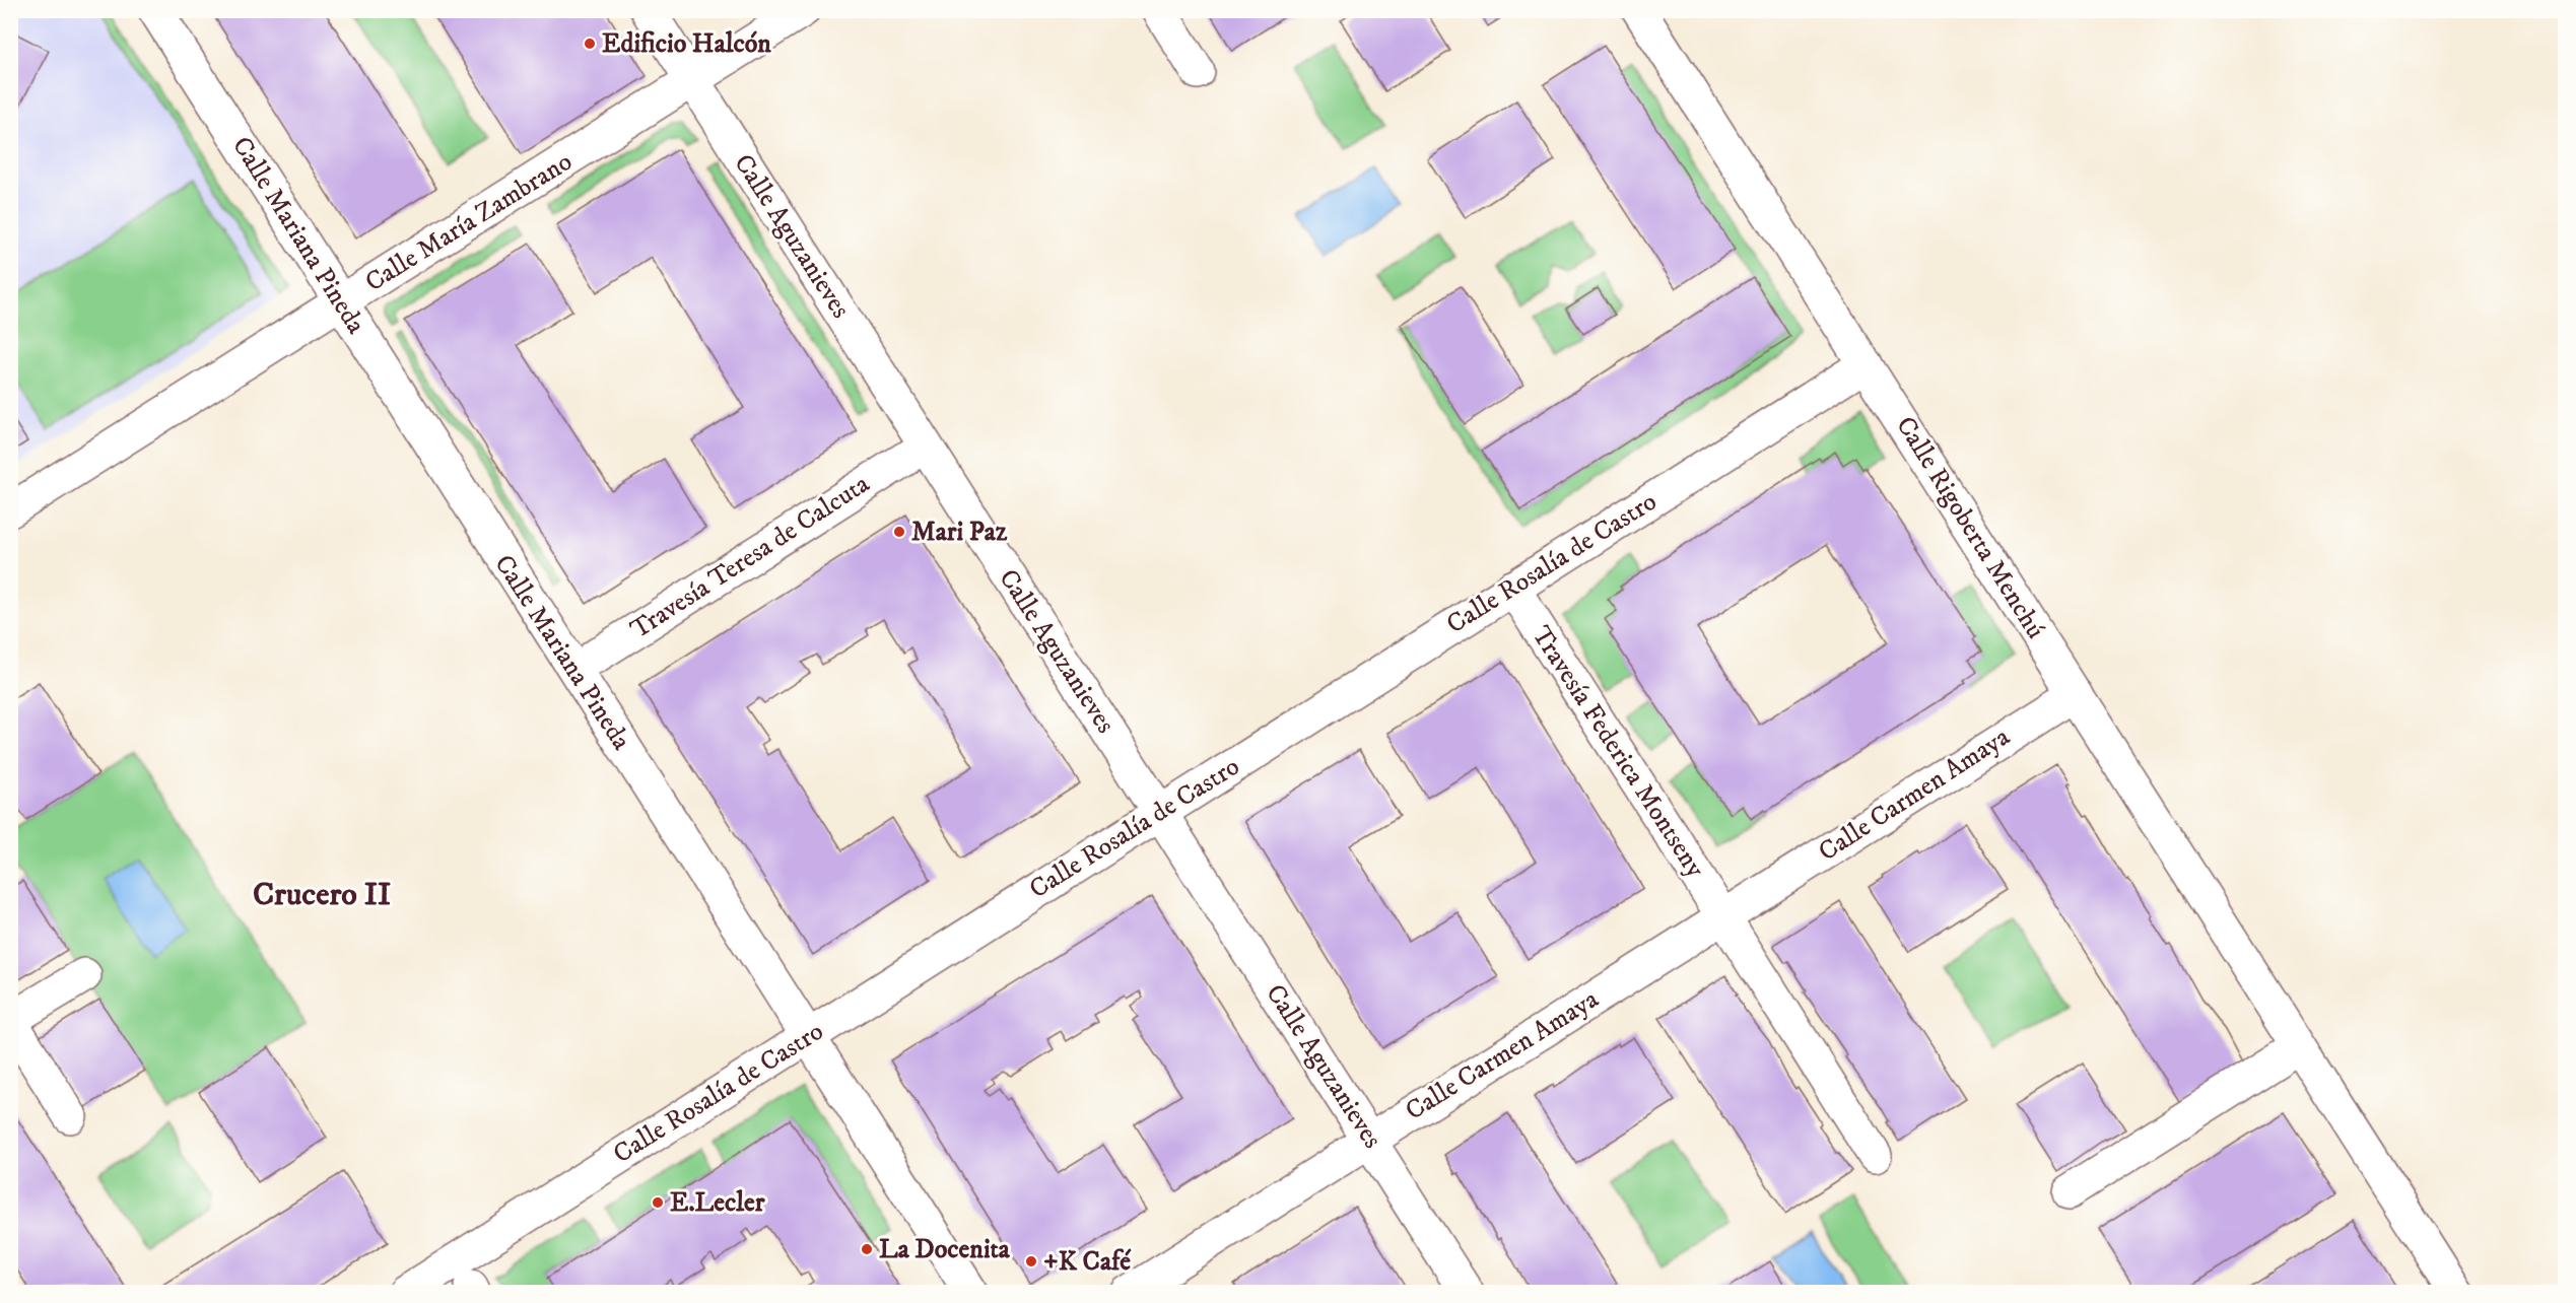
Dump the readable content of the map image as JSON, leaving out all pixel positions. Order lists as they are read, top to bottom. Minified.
{"streets":{"street":["Calle María Zambrano","Calle Mariana Pineda","Calle Aguzanieves","Calle Rigoberta Menchú","Travesía Teresa de Calcuta","Calle Rosalía de Castro","Travesía Federica Montseny","Calle Carmen Amaya"]},"crossings":[["Calle María Zambrano","Calle Mariana Pineda"],["Calle María Zambrano","Calle Aguzanieves"],["Calle Mariana Pineda","Calle Rosalía de Castro"],["Calle Aguzanieves","Calle Rosalía de Castro"],["Calle Aguzanieves","Calle Carmen Amaya"],["Calle Rigoberta Menchú","Calle Rosalía de Castro"],["Calle Rigoberta Menchú","Calle Carmen Amaya"],["Calle Rosalía de Castro","Travesía Federica Montseny"],["Travesía Federica Montseny","Calle Carmen Amaya"]],"districts":["Crucero II"],"places":["Edificio Halcón","Mari Paz","E.Lecler","La Docenita","+K Café"]}
